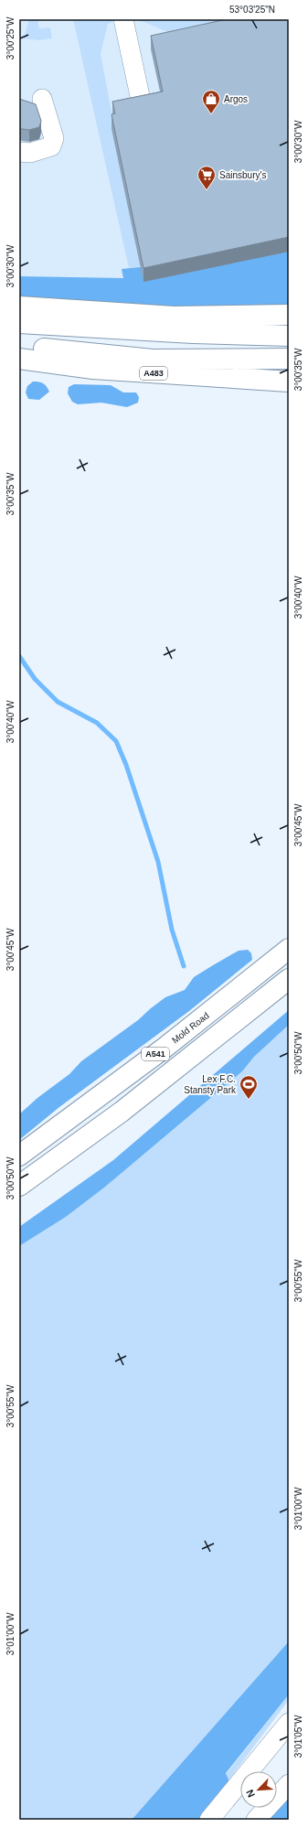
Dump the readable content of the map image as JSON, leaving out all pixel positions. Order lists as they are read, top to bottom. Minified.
{"streets":{"main road":["A483","Mold Road","A541"]},"places":{"shop":["Argos"],"supermarket":["Sainsbury's"],"sports":["Lex F.C. Stansty Park"]},"north":"bottom left","coordinates":["53°03'25\"N","3°00'25\"W","3°00'30\"W","3°00'35\"W","3°00'40\"W","3°00'45\"W","3°00'50\"W","3°00'55\"W","3°01'00\"W","3°01'05\"W"]}
